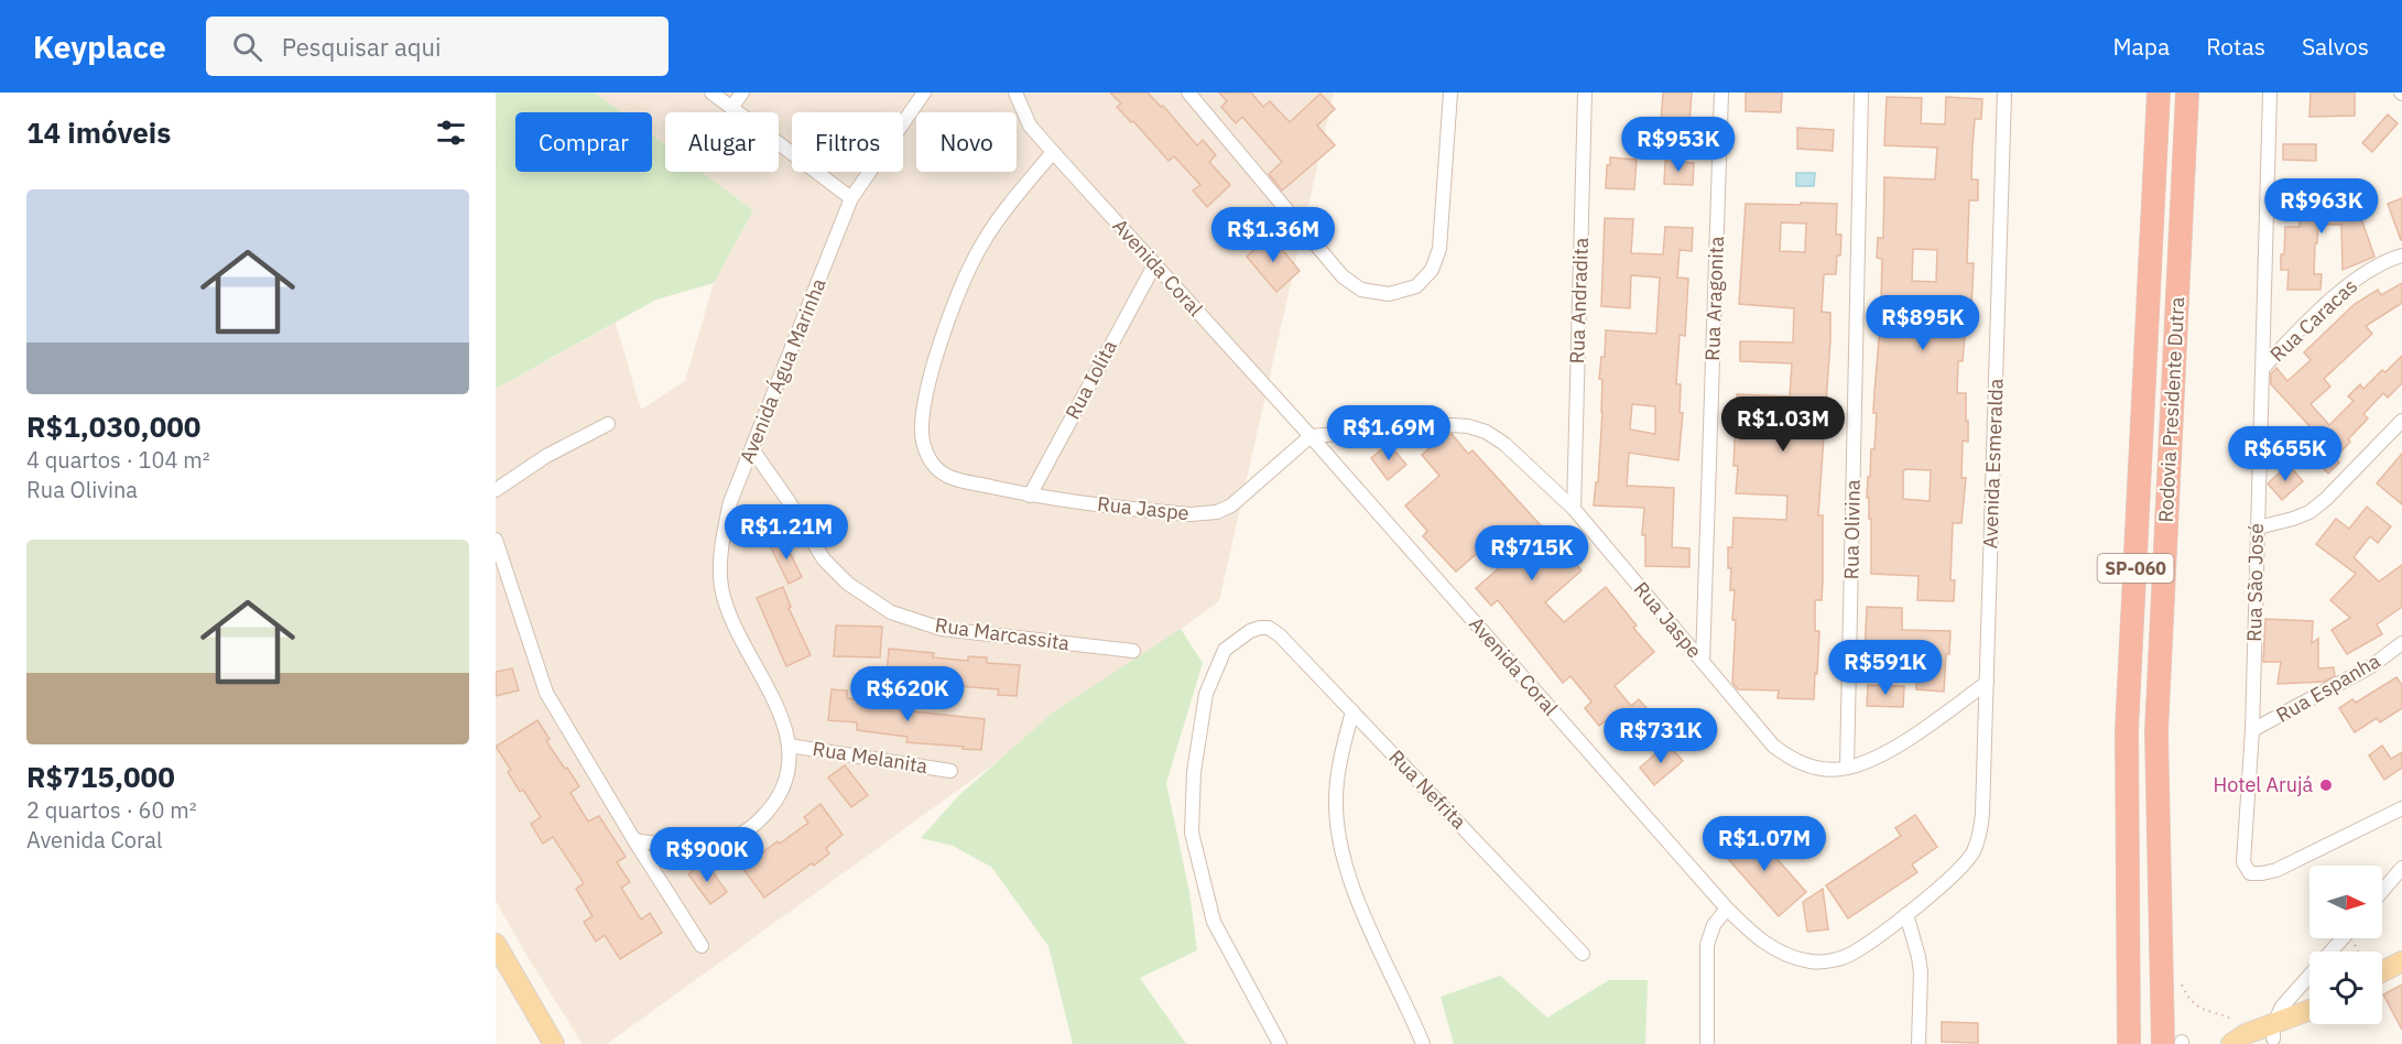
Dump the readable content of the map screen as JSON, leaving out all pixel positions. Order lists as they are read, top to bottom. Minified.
{"streets":{"highway":["Rodovia Presidente Dutra","SP-060"],"street":["Avenida Coral","Rua Aragonita","Rua Andradita","Rua Caracas","Avenida Água Marinha","Rua Iolita","Avenida Esmeralda","Rua Jaspe","Rua Olivina","Rua São José","Rua Marcassita","Rua Espanha","Rua Melanita","Rua Nefrita"]},"crossings":[["Avenida Coral","Rua Iolita"],["Avenida Coral","Avenida Esmeralda"],["Avenida Coral","Rua Jaspe"],["Rua Aragonita","Rua Jaspe"],["Rua Andradita","Rua Jaspe"],["Rua Caracas","Rua São José"],["Avenida Água Marinha","Rua Marcassita"],["Avenida Água Marinha","Rua Melanita"],["Rua Iolita","Rua Jaspe"],["Avenida Esmeralda","Rua Jaspe"],["Rua Jaspe","Rua Olivina"],["Rua São José","Rua Espanha"]],"places":["Hotel Arujá"],"north":"right","page":{"header":"Keyplace","search":"Pesquisar aqui","nav":["Mapa","Rotas","Salvos"],"heading":"14 imóveis","chip":["Comprar","Alugar","Filtros","Novo"],"price":["R$953K","R$963K","R$1.36M","R$895K","R$1.03M","R$1.69M","R$655K","R$1.21M","R$715K","R$591K","R$620K","R$731K","R$1.07M","R$900K"],"list":[{"name":"R$1,030,000","note":"4 quartos · 104 m² · Rua Olivina"},{"name":"R$715,000","note":"2 quartos · 60 m² · Avenida Coral"}]}}
